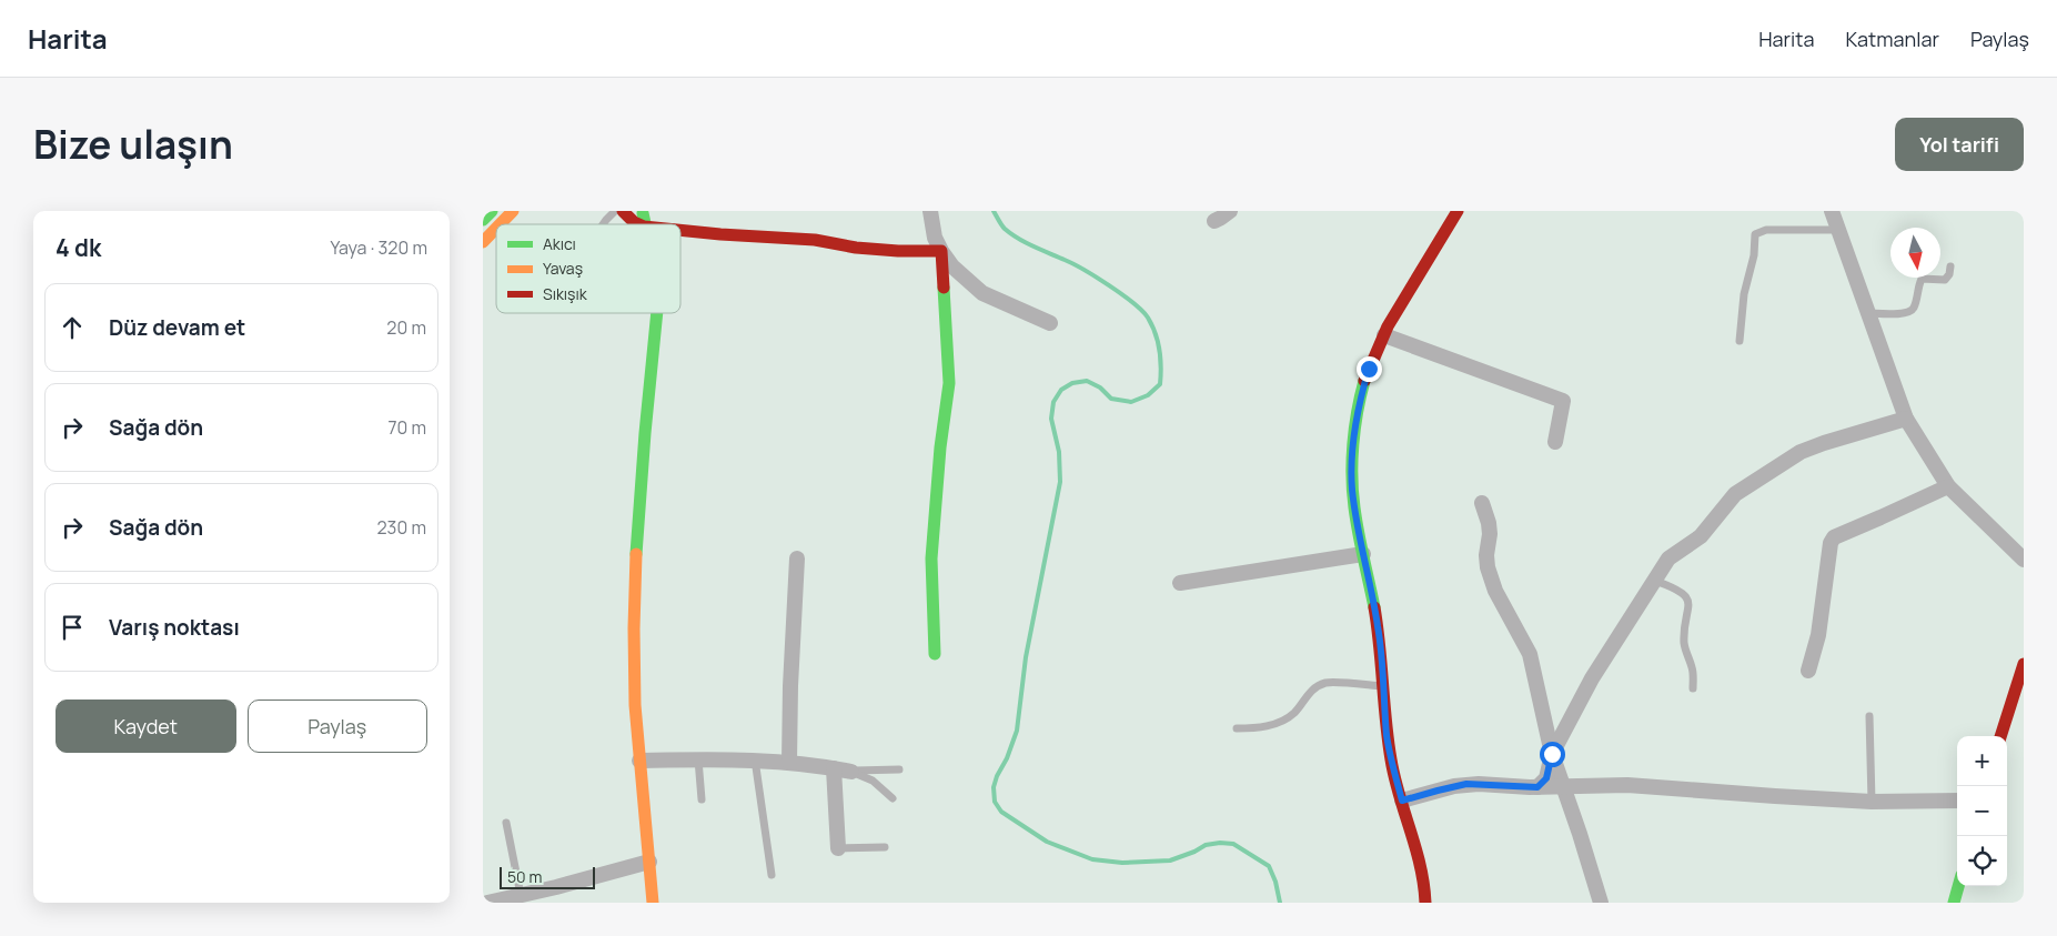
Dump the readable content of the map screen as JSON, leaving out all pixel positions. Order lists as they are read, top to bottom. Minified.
{"legend":["Akıcı","Yavaş","Sıkışık"],"scale_bar":"50 m","north":"bottom","page":{"header":"Harita","nav":["Harita","Katmanlar","Paylaş"],"title":"Bize ulaşın","buttons":["Yol tarifi",["Kaydet","Paylaş"]],"heading":["4 dk","Yaya · 320 m"],"list":[["Düz devam et","20 m"],["Sağa dön","70 m"],["Sağa dön","230 m"],"Varış noktası"],"map_buttons":["+","−"],"scale":"50 m"}}
